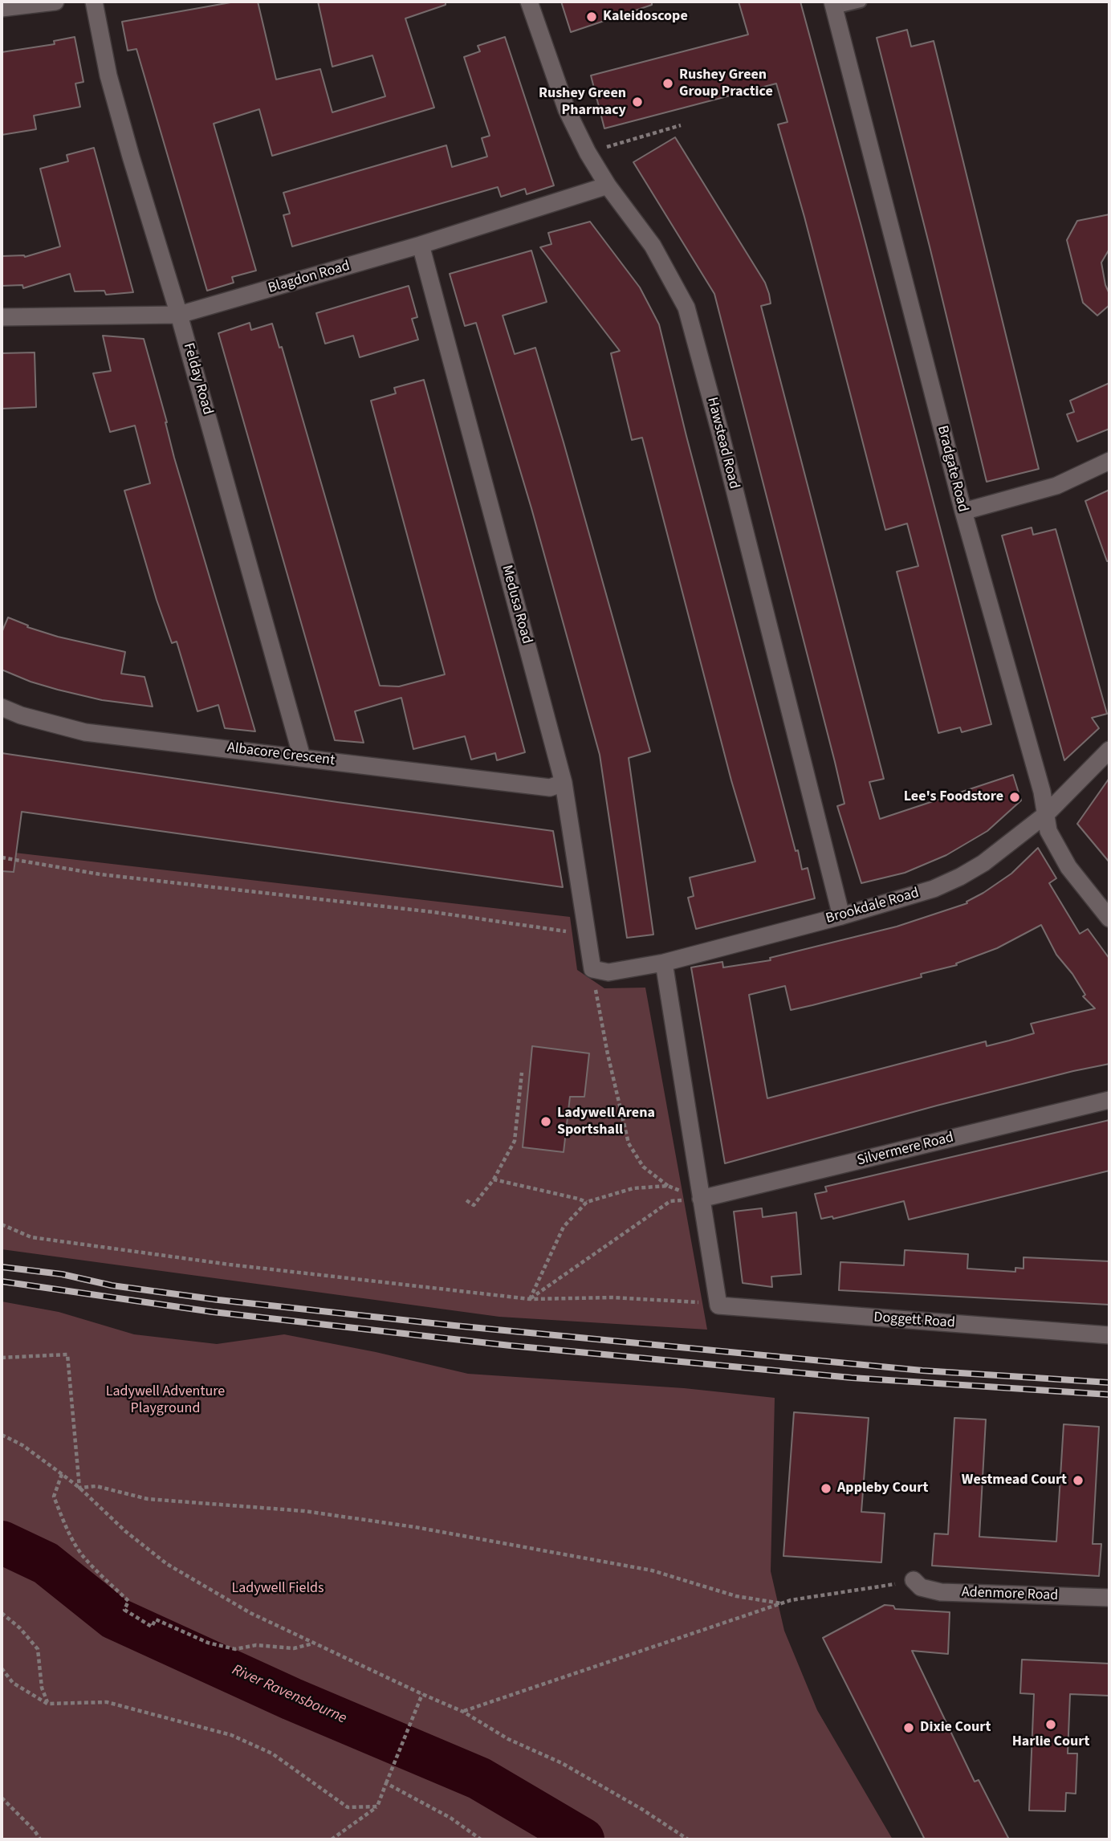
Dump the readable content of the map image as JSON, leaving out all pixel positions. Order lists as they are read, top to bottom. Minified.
{"streets":{"street":["Blagdon Road","Felday Road","Hawstead Road","Bradgate Road","Medusa Road","Albacore Crescent","Brookdale Road","Silvermere Road","Doggett Road","Adenmore Road"]},"crossings":[["Blagdon Road","Felday Road"],["Blagdon Road","Hawstead Road"],["Blagdon Road","Medusa Road"],["Felday Road","Albacore Crescent"],["Hawstead Road","Brookdale Road"],["Bradgate Road","Brookdale Road"],["Medusa Road","Albacore Crescent"],["Medusa Road","Brookdale Road"]],"water":["River Ravensbourne"],"parks":["Ladywell Adventure Playground","Ladywell Fields"],"places":["Kaleidoscope","Rushey Green Group Practice","Rushey Green Pharmacy","Lee's Foodstore","Ladywell Arena Sportshall","Westmead Court","Appleby Court","Harlie Court","Dixie Court"]}
